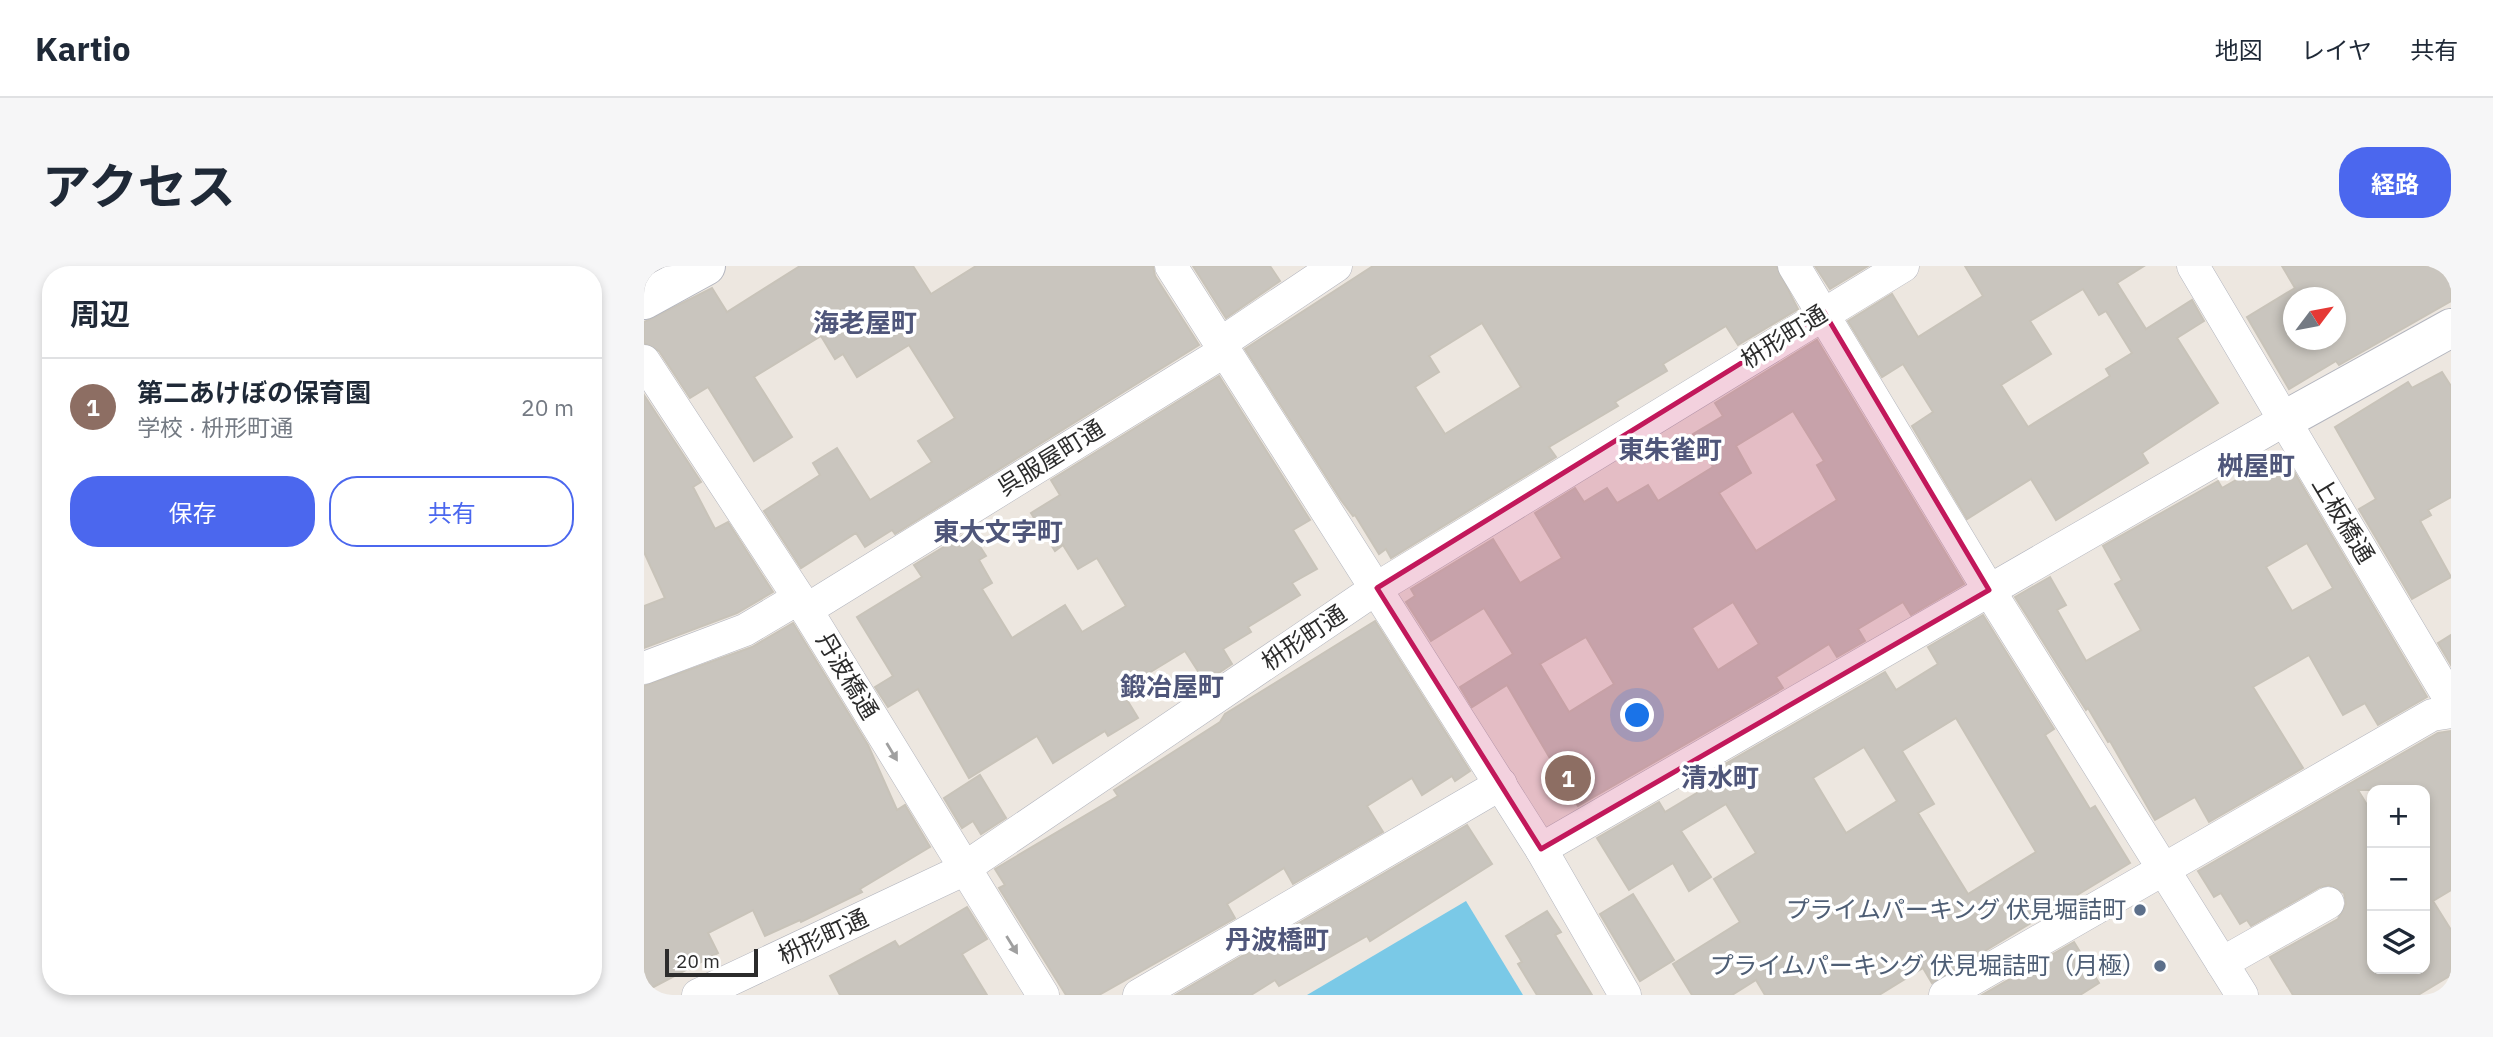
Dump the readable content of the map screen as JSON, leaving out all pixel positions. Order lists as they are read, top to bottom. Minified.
{"streets":{"street":["枡形町通","呉服屋町通","上板橋通","丹波橋通"]},"crossings":[["枡形町通","丹波橋通"],["呉服屋町通","丹波橋通"]],"one_way":["丹波橋通"],"districts":["海老屋町","東朱雀町","桝屋町","東大文字町","鍛冶屋町","清水町","丹波橋町"],"places":["プライムパーキング 伏見堀詰町","プライムパーキング 伏見堀詰町（月極）"],"scale_bar":"20 m","north":"top right","page":{"header":"Kartio","nav":["地図","レイヤ","共有"],"title":"アクセス","buttons":["経路",["保存","共有"]],"heading":"周辺","list":[{"mark":"1","name":"第二あけぼの保育園","note":"学校 · 枡形町通","value":"20 m"}],"pins":"1","map_buttons":["+","−"],"scale":"20 m"}}
